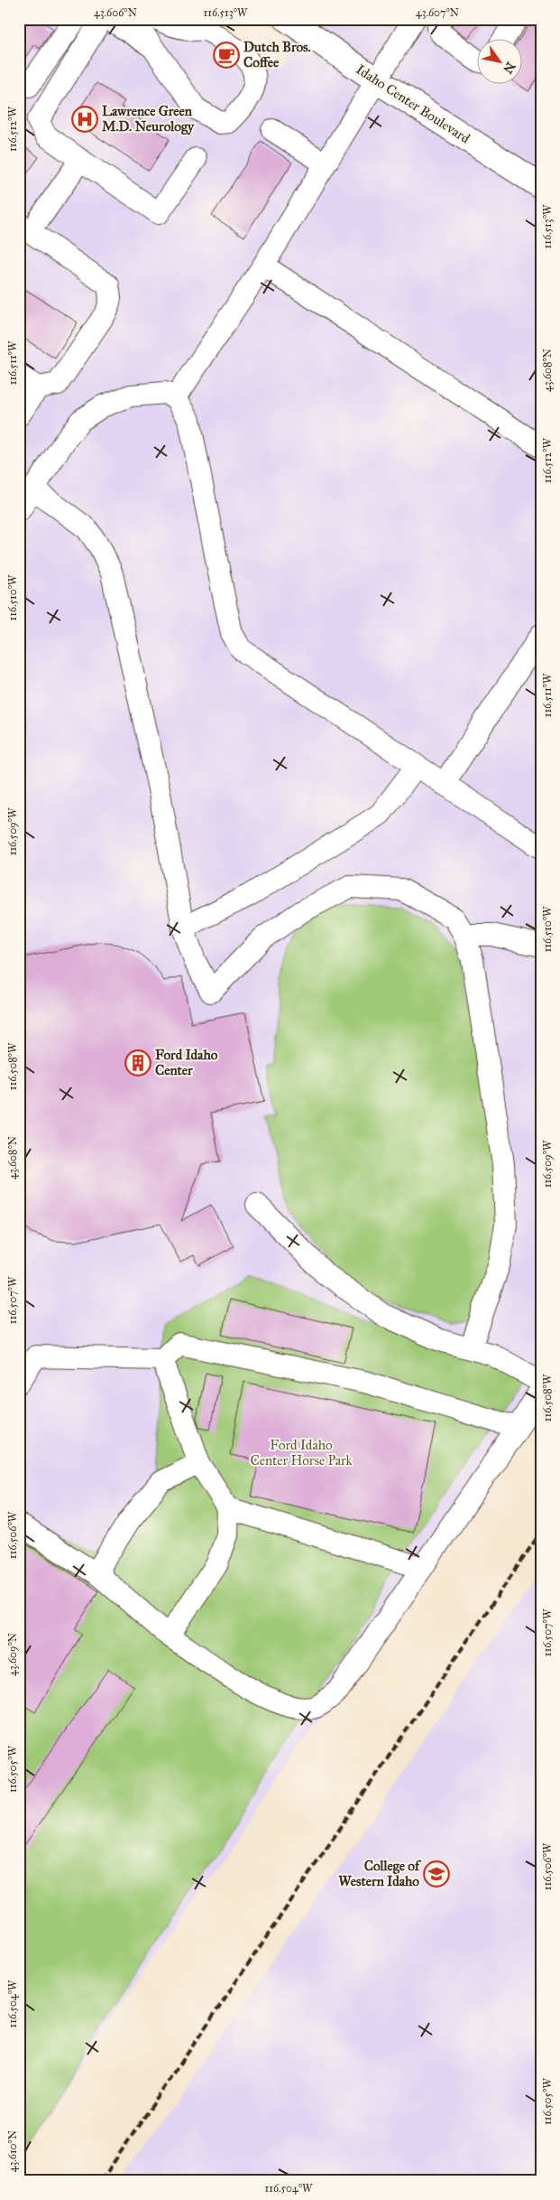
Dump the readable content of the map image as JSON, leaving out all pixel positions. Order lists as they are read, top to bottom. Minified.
{"streets":{"main road":["Idaho Center Boulevard"]},"parks":["Ford Idaho Center Horse Park"],"places":{"cafe":["Dutch Bros. Coffee"],"hospital":["Lawrence Green M.D. Neurology"],"building":["Ford Idaho Center"],"school or university":["College of Western Idaho"]},"north":"bottom right","coordinates":["43.606°N","116.513°W","43.607°N","116.512°W","116.511°W","43.608°N","116.510°W","116.509°W","116.508°W","116.507°W","116.506°W","43.609°N","116.505°W","116.504°W","43.610°N"]}
